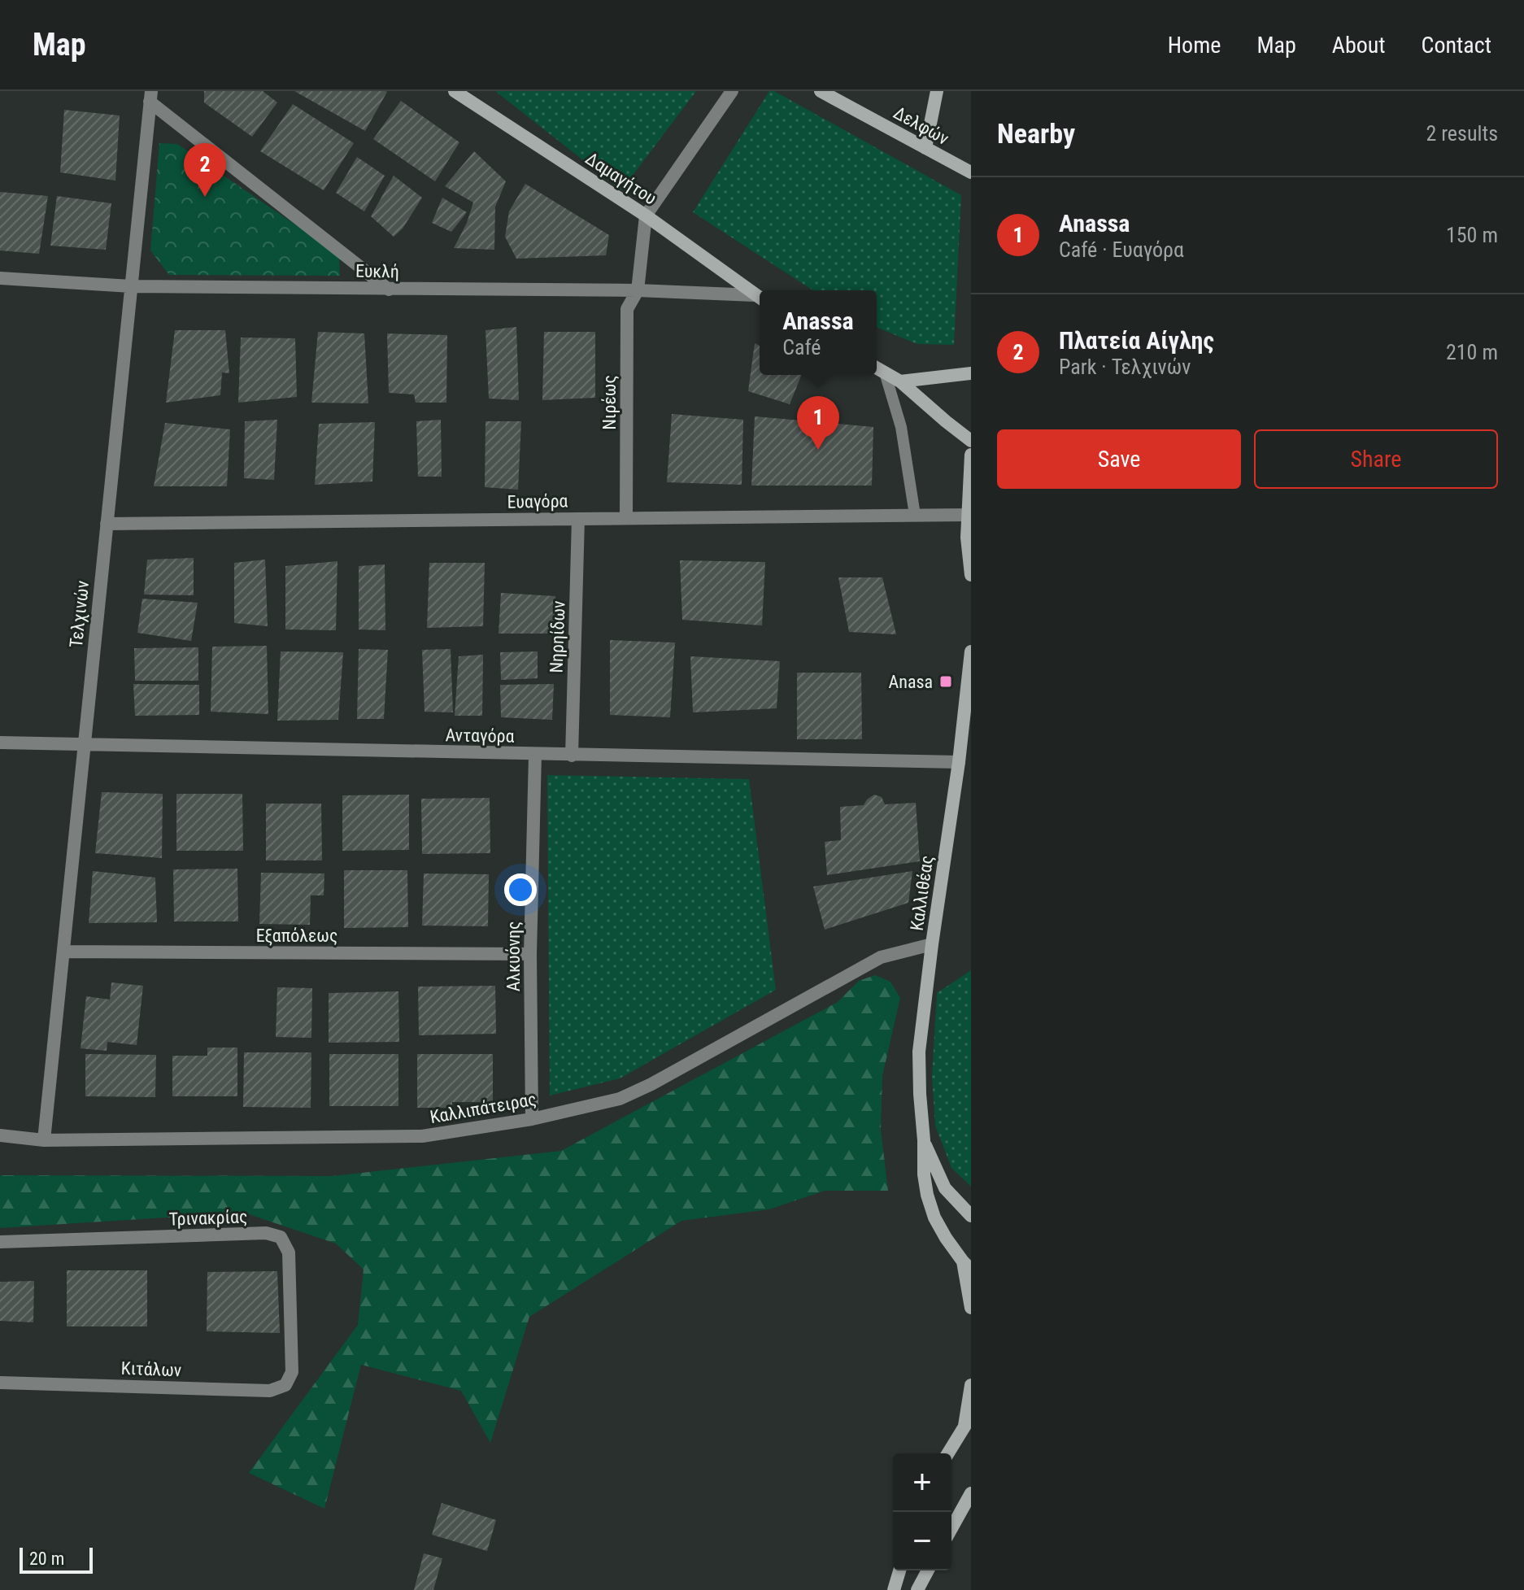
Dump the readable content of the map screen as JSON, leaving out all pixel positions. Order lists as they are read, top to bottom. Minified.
{"streets":{"main road":["Δελφών","Δαμαγήτου","Καλλιθέας"],"street":["Ευκλή","Νιρέως","Ευαγόρα","Τελχινών","Νηρηίδων","Ανταγόρα","Εξαπόλεως","Αλκυόνης","Καλλιπάτειρας","Τρινακρίας","Κιτάλων"]},"crossings":[["Δαμαγήτου","Ευκλή"],["Δαμαγήτου","Νιρέως"],["Ευκλή","Νιρέως"],["Ευκλή","Τελχινών"],["Νιρέως","Ευαγόρα"],["Ευαγόρα","Τελχινών"],["Ευαγόρα","Νηρηίδων"],["Τελχινών","Ανταγόρα"],["Τελχινών","Εξαπόλεως"],["Τελχινών","Καλλιπάτειρας"],["Νηρηίδων","Ανταγόρα"],["Ανταγόρα","Καλλιθέας"],["Ανταγόρα","Αλκυόνης"],["Καλλιθέας","Καλλιπάτειρας"],["Εξαπόλεως","Αλκυόνης"],["Αλκυόνης","Καλλιπάτειρας"],["Τρινακρίας","Κιτάλων"]],"places":{"transit":["Anasa"]},"scale_bar":"20 m","page":{"header":"Map","nav":["Home","Map","About","Contact"],"heading":["Nearby","2 results"],"pins":["2","1"],"list":[{"mark":"1","name":"Anassa","note":"Café · Ευαγόρα","value":"150 m"},{"mark":"2","name":"Πλατεία Αίγλης","note":"Park · Τελχινών","value":"210 m"}],"popup":["Anassa","Café"],"buttons":["Save","Share"],"map_buttons":["+","−"],"scale":"20 m"}}
